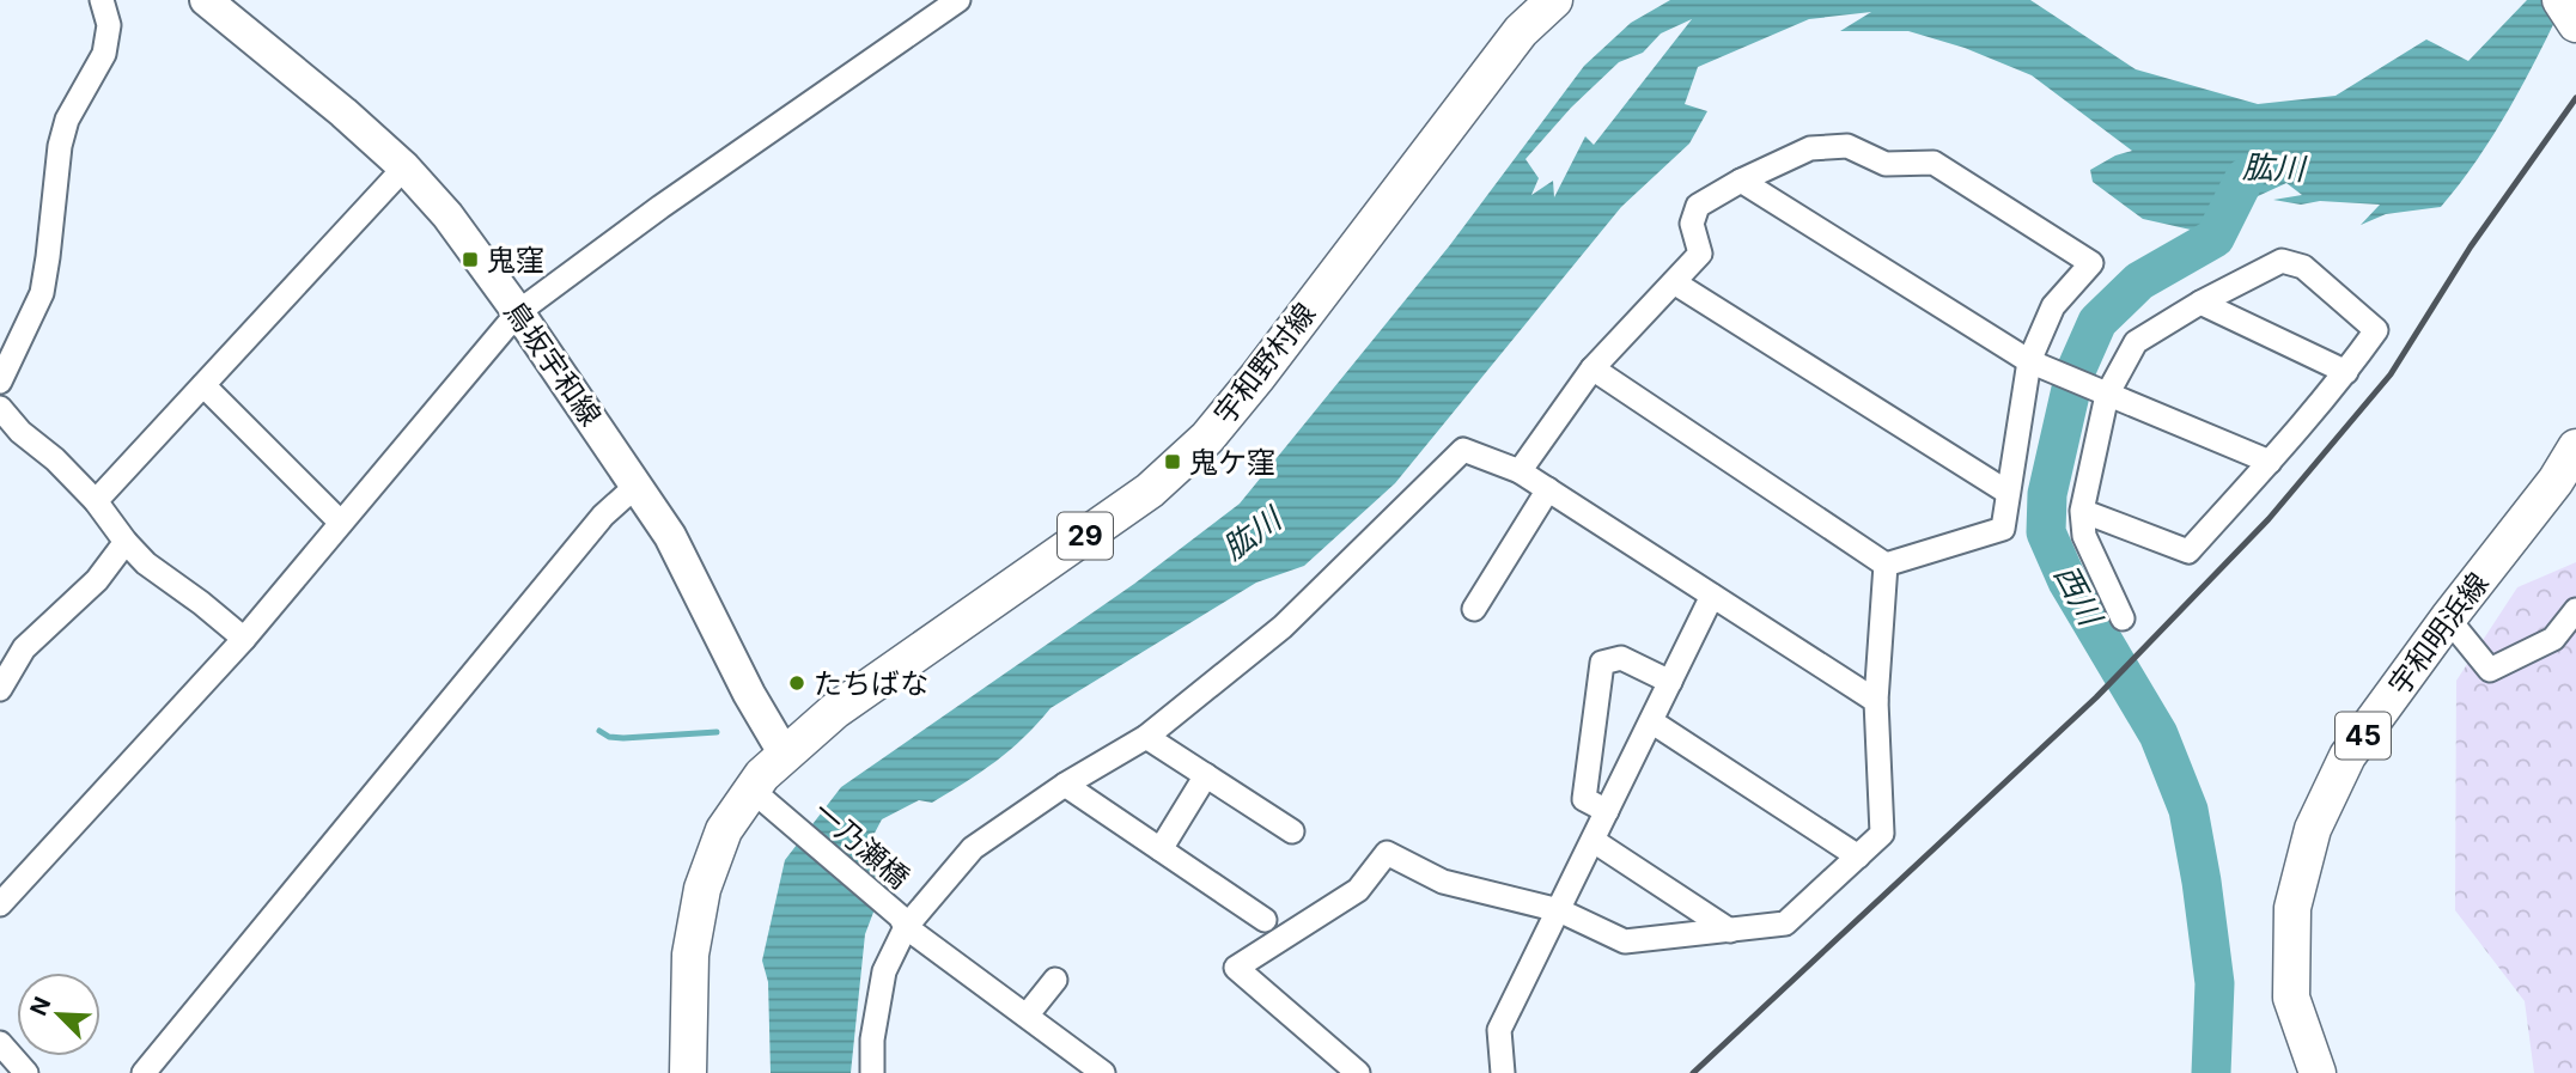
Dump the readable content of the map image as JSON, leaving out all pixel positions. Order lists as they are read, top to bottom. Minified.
{"streets":{"main road":["鳥坂宇和線","宇和野村線","29","宇和明浜線","45"],"street":["一乃瀬橋"]},"crossings":[["鳥坂宇和線","宇和野村線"],["宇和野村線","一乃瀬橋"]],"water":["肱川","西川"],"places":{"transit":["鬼窪","鬼ケ窪"],"other":["たちばな"]},"north":"top left"}
